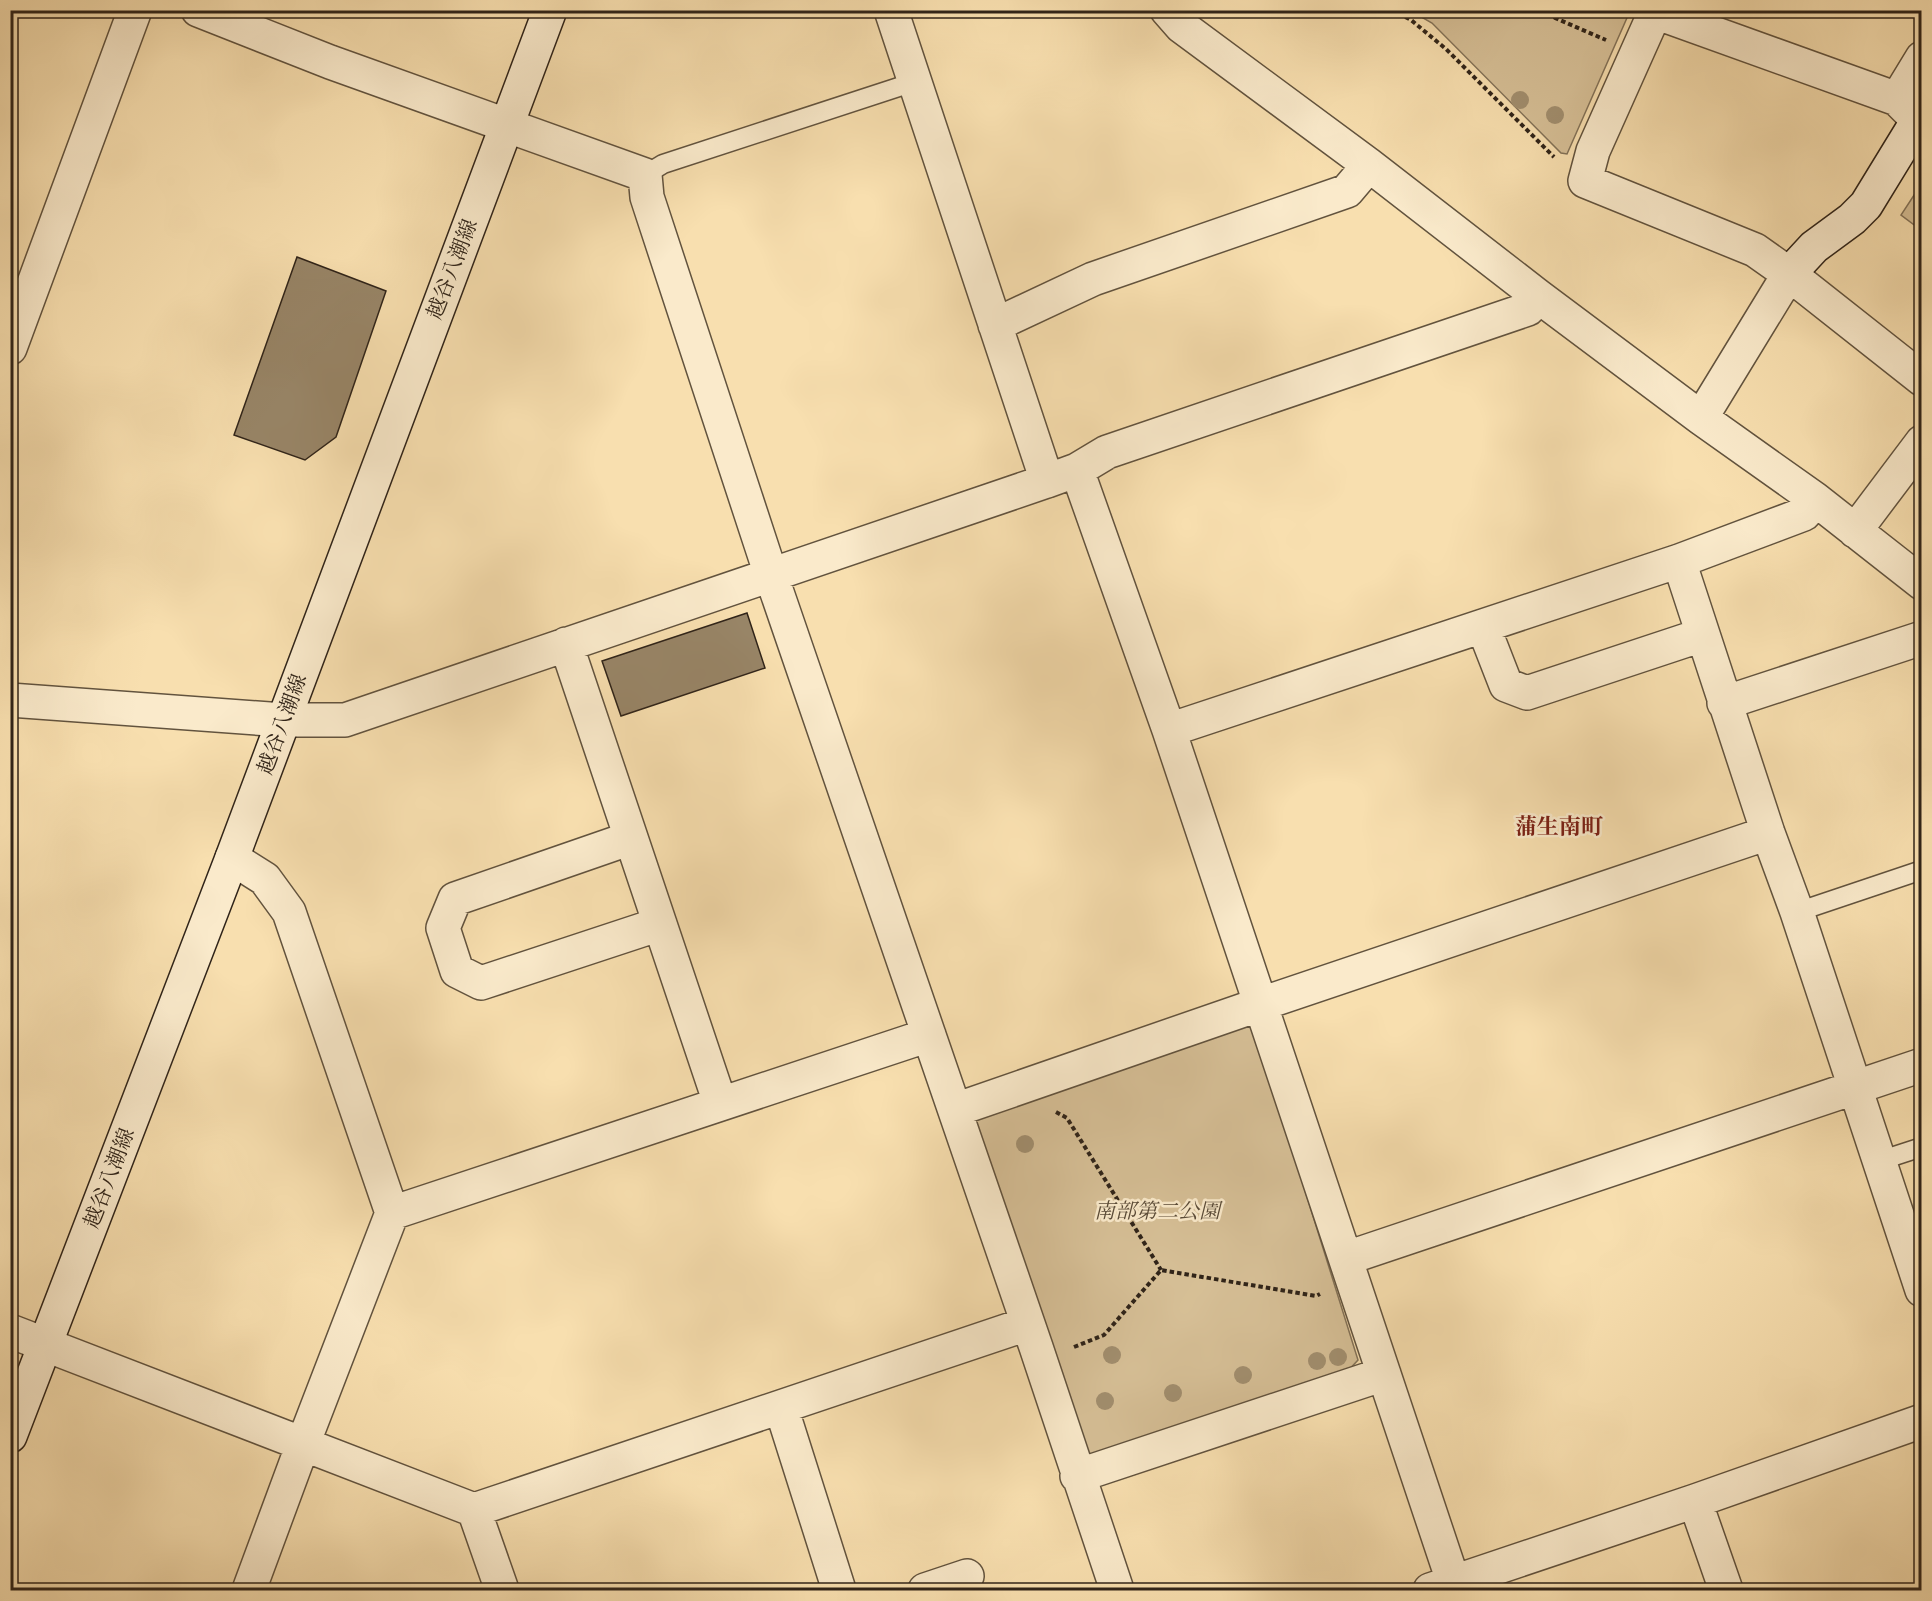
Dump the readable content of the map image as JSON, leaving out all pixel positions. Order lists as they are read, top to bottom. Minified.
{"streets":{"street":["越谷八潮線"]},"districts":["蒲生南町"],"parks":["南部第二公園"]}
